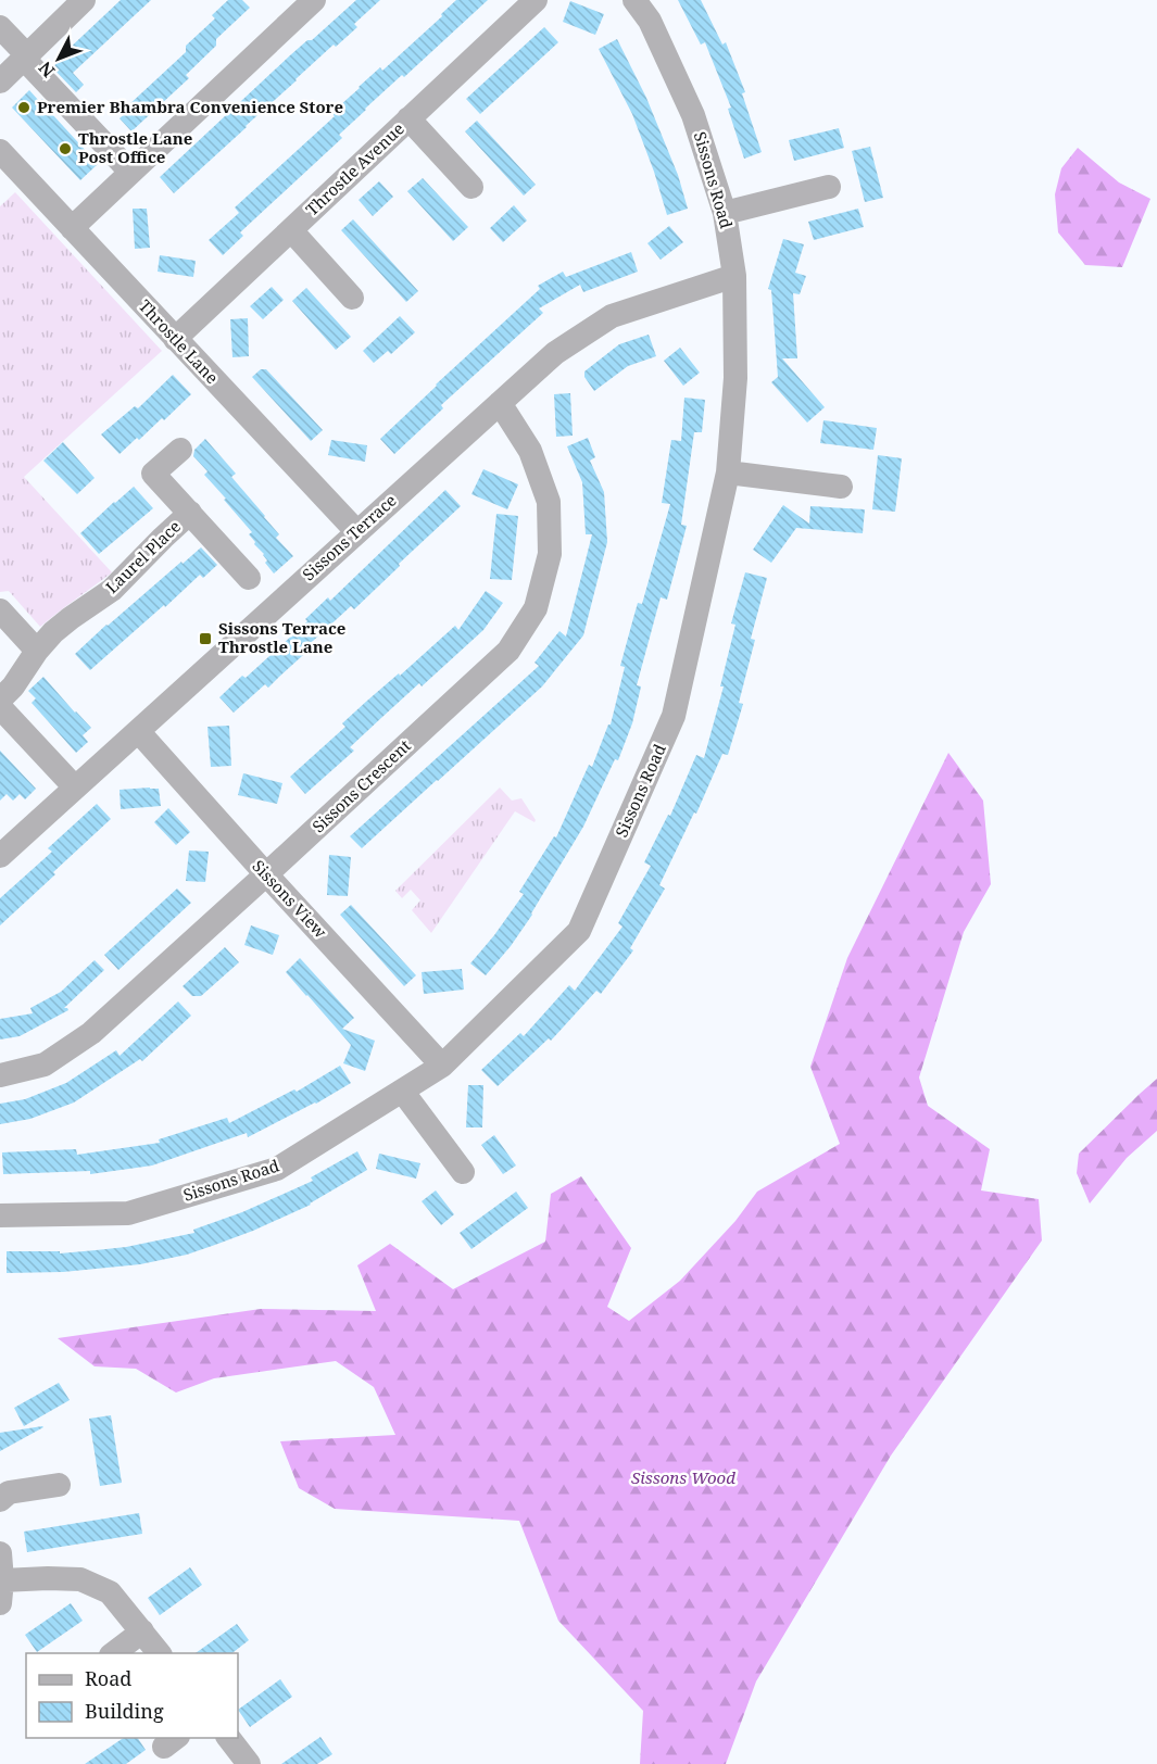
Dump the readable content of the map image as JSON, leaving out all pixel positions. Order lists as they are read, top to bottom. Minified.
{"streets":{"street":["Throstle Avenue","Sissons Road","Throstle Lane","Sissons Terrace","Laurel Place","Sissons Crescent","Sissons View"]},"crossings":[["Throstle Avenue","Throstle Lane"],["Sissons Road","Sissons Terrace"],["Sissons Road","Sissons View"],["Throstle Lane","Sissons Terrace"],["Sissons Terrace","Sissons Crescent"],["Sissons Terrace","Sissons View"],["Sissons Crescent","Sissons View"]],"parks":["Sissons Wood"],"places":{"other":["Premier Bhambra Convenience Store","Throstle Lane Post Office"],"transit":["Sissons Terrace Throstle Lane"]},"legend":["Road","Building"],"north":"bottom left"}
